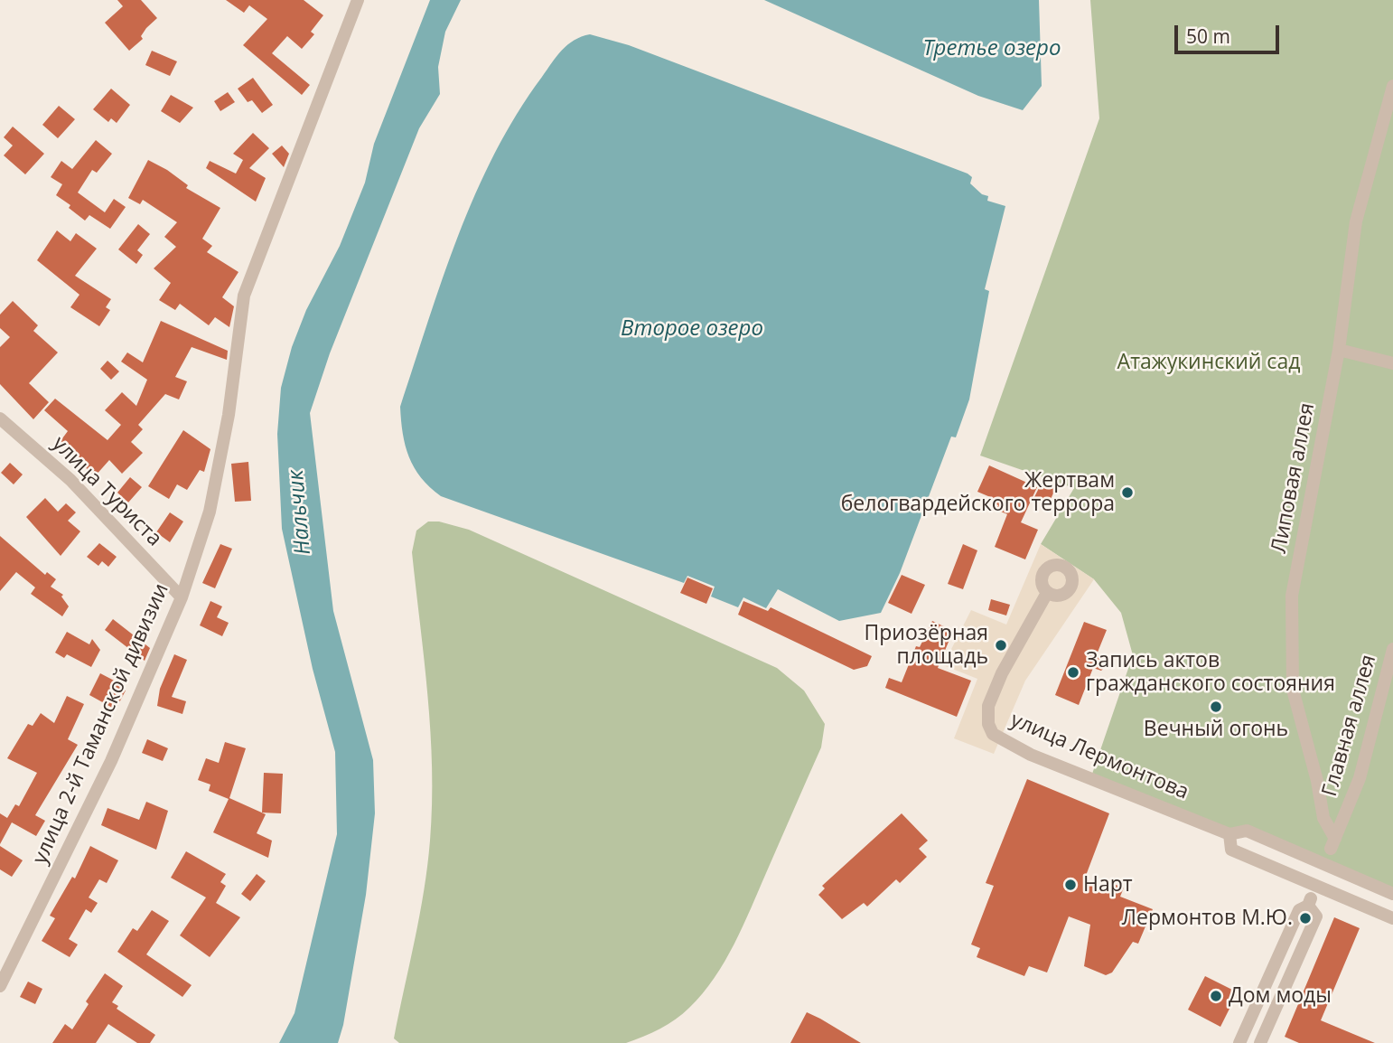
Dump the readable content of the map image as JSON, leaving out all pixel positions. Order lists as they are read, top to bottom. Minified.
{"streets":{"street":["Липовая аллея","улица Туриста","улица 2-й Таманской дивизии","Главная аллея","улица Лермонтова"]},"crossings":[["Липовая аллея","Главная аллея"],["улица Туриста","улица 2-й Таманской дивизии"]],"water":["Третье озеро","Второе озеро","Нальчик"],"parks":["Атажукинский сад"],"places":["Жертвам белогвардейского террора","Приозёрная площадь","Запись актов гражданского состояния","Вечный огонь","Нарт","Лермонтов М.Ю.","Дом моды"],"scale_bar":"50 m"}
